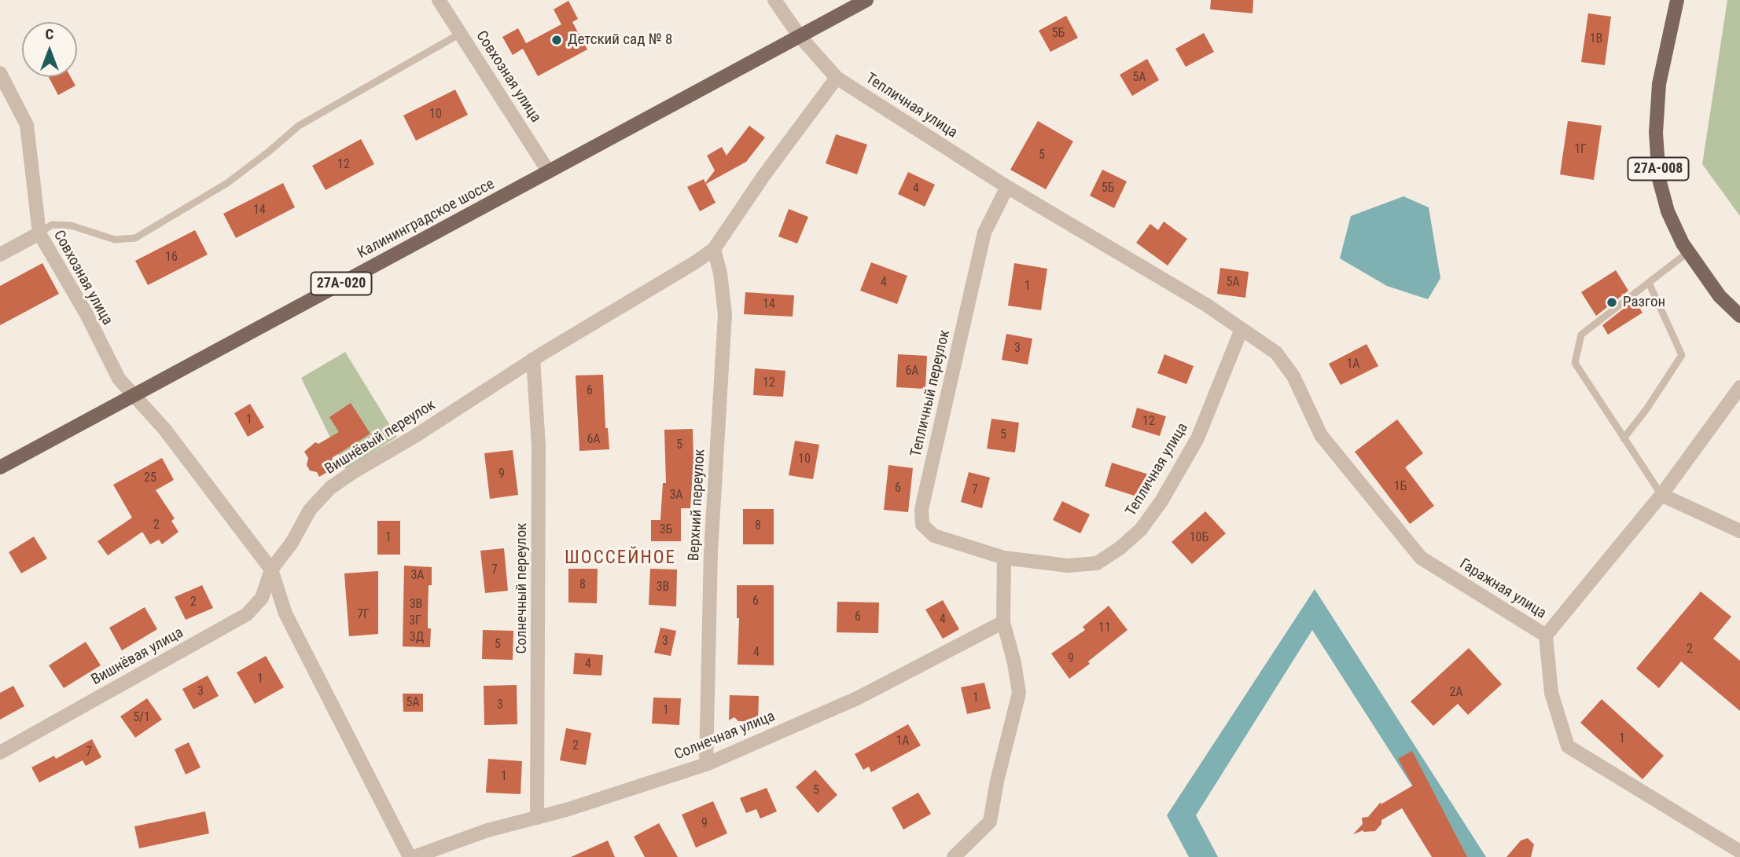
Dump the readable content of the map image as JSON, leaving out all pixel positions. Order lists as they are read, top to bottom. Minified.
{"streets":{"main road":["27А-008","Калининградское шоссе","27А-020"],"street":["Совхозная улица","Тепличная улица","Тепличный переулок","Вишнёвый переулок","Верхний переулок","Солнечный переулок","Гаражная улица","Вишнёвая улица","Солнечная улица"]},"crossings":[["Совхозная улица","Калининградское шоссе"],["Совхозная улица","Вишнёвый переулок"],["Совхозная улица","Вишнёвая улица"],["Тепличная улица","Калининградское шоссе"],["Тепличная улица","Тепличный переулок"],["Тепличная улица","Гаражная улица"],["Вишнёвый переулок","Верхний переулок"],["Вишнёвый переулок","Солнечный переулок"],["Вишнёвый переулок","Вишнёвая улица"],["Верхний переулок","Солнечная улица"],["Солнечный переулок","Солнечная улица"]],"districts":["ШОССЕЙНОЕ"],"places":["Детский сад № 8","Разгон"],"house_numbers":["5Б","1В","5А","10","1Г","5","12","5Б","4","14","16","4","5А","1","14","3","1А","6А","12","6","1","12","5","6А","5","10","9","25","1Б","6","7","3А","2","8","3Б","1","10Б","7","3А","8","3В","6","2","3В","7Г","6","4","3Г","11","3Д","3","5","2","4","9","4","1","3","2А","1","5А","3","1","5/1","1","1А","2","7","1","5","9"],"north":"top"}
